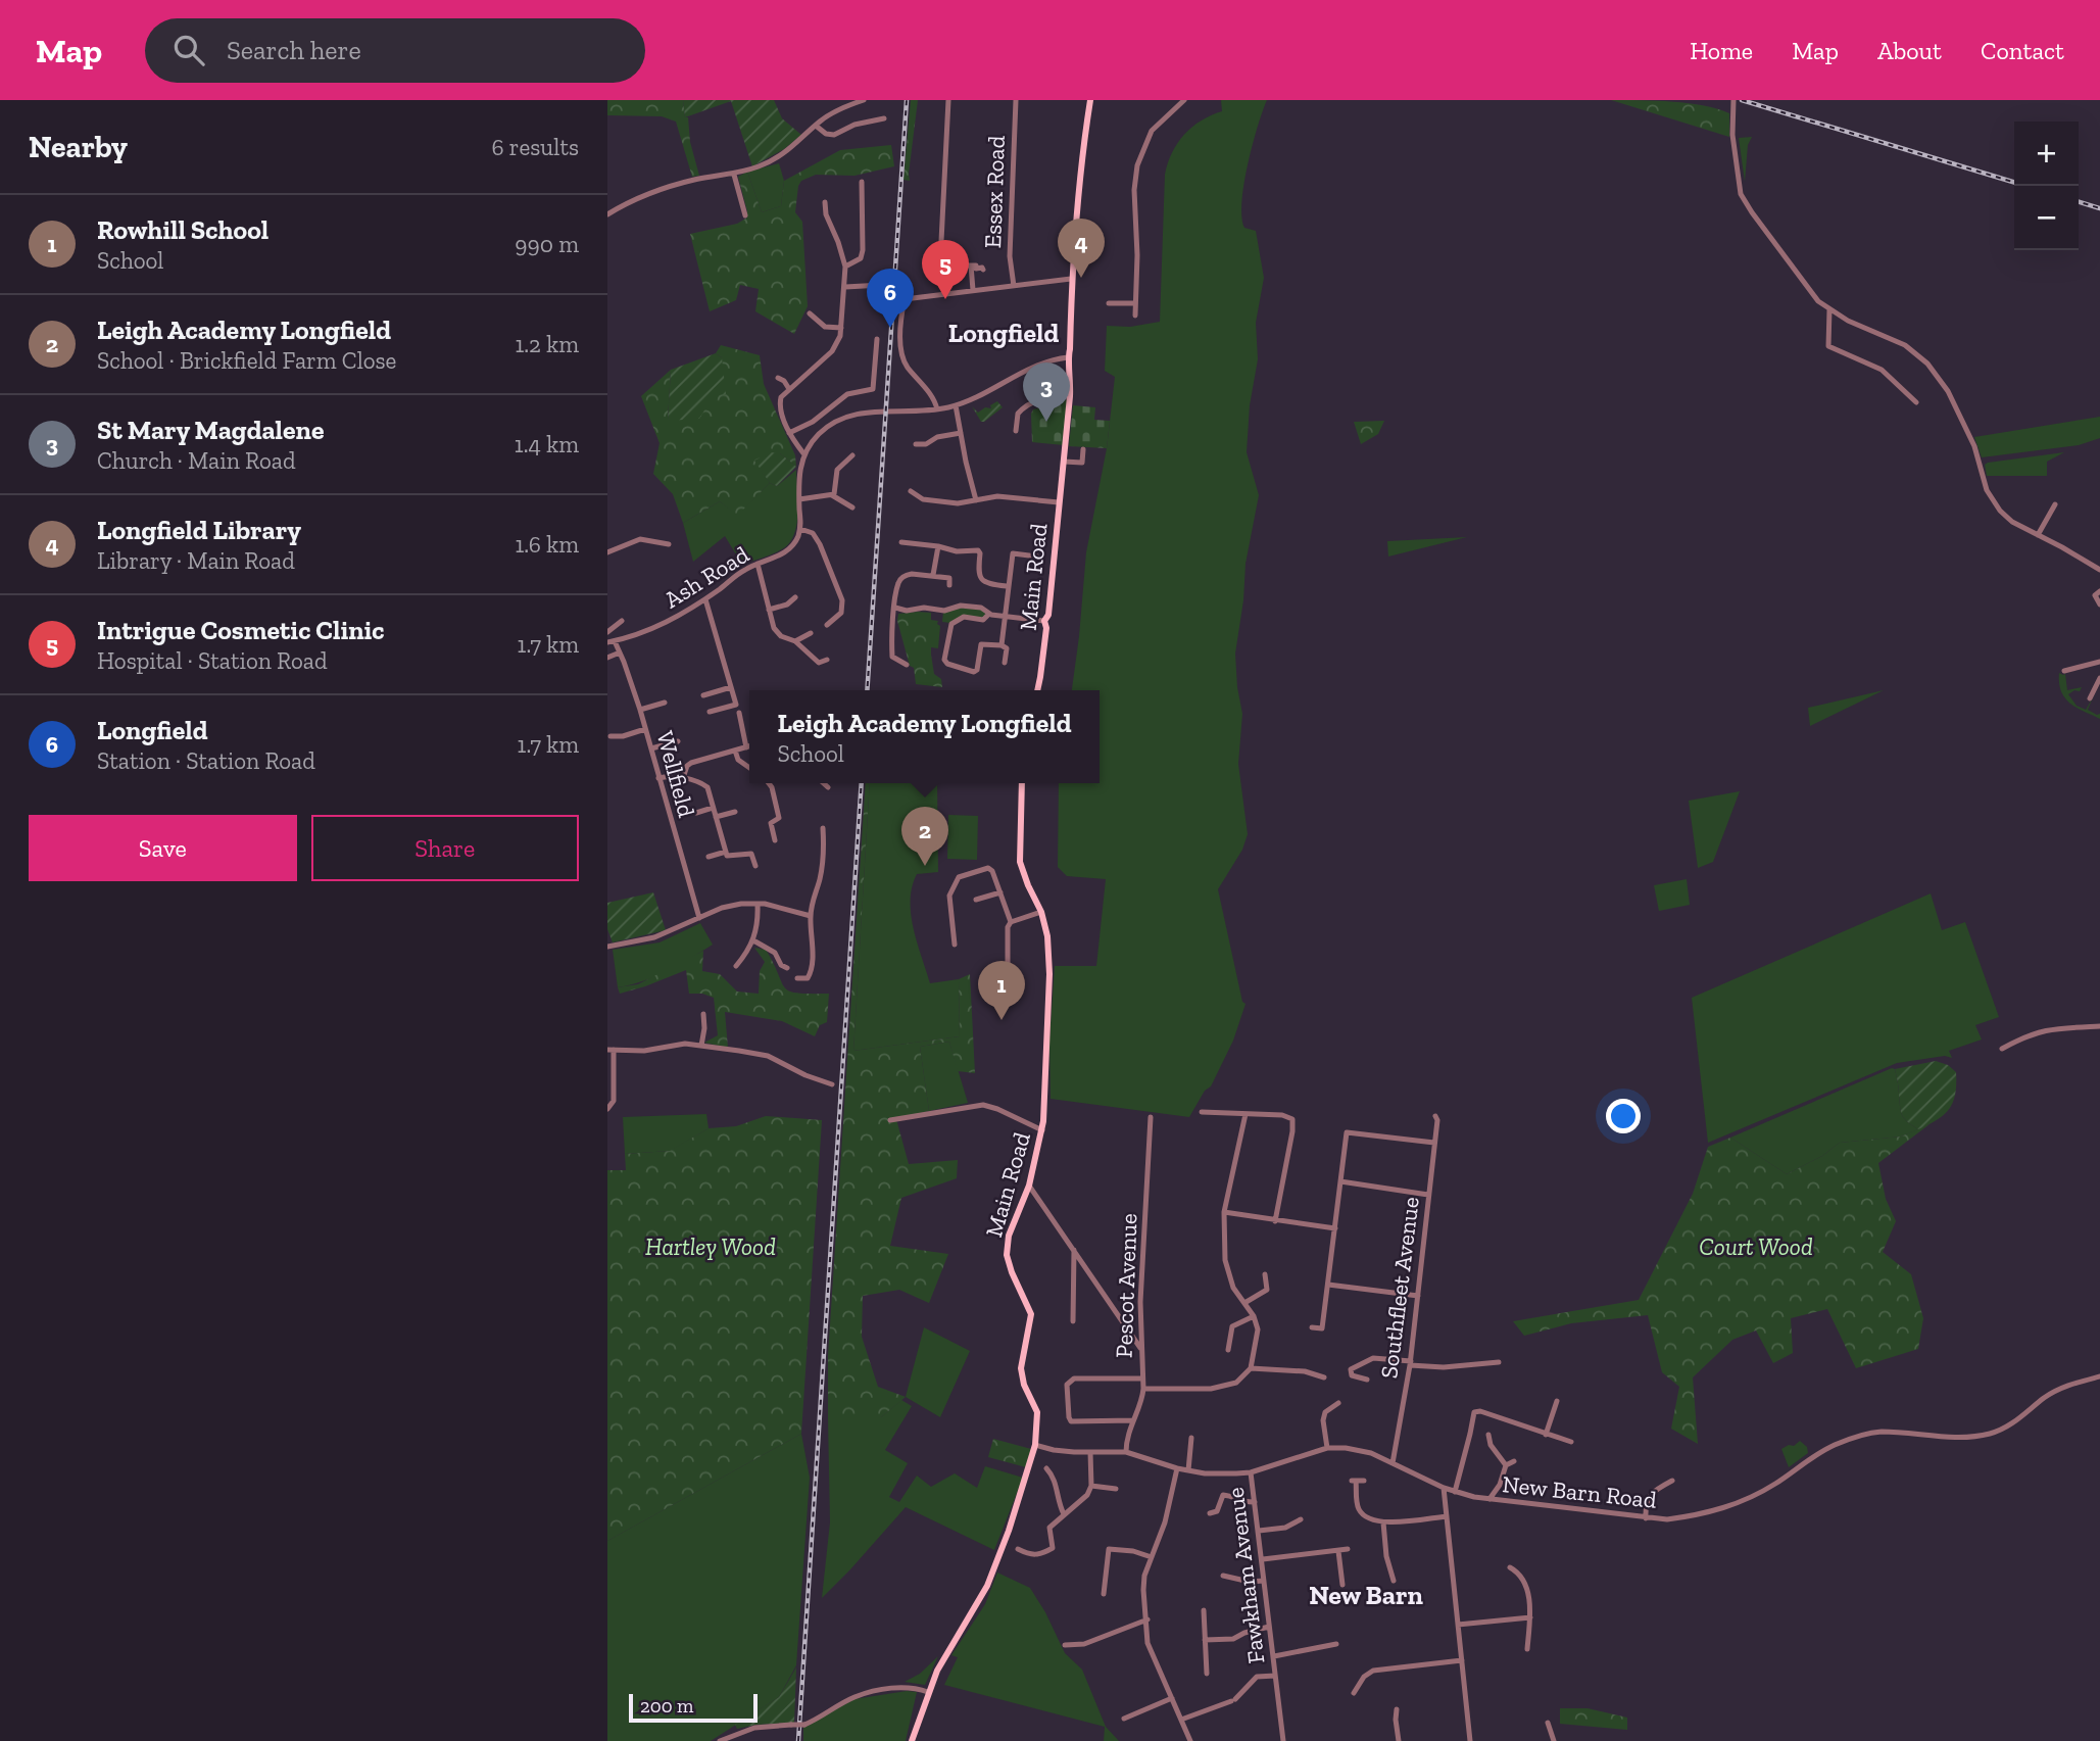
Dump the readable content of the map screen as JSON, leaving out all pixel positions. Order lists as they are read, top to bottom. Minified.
{"streets":{"main road":["Main Road"],"street":["Essex Road","Ash Road","Wellfield","Pescot Avenue","Southfleet Avenue","New Barn Road","Fawkham Avenue"]},"crossings":[["Ash Road","Wellfield"],["Main Road","New Barn Road"],["Pescot Avenue","New Barn Road"],["Southfleet Avenue","New Barn Road"],["New Barn Road","Fawkham Avenue"]],"districts":["Longfield","New Barn"],"parks":["Hartley Wood","Court Wood"],"scale_bar":"200 m","page":{"header":"Map","search":"Search here","nav":["Home","Map","About","Contact"],"heading":["Nearby","6 results"],"map_buttons":["+","−"],"list":[{"mark":"1","name":"Rowhill School","note":"School","value":"990 m"},{"mark":"2","name":"Leigh Academy Longfield","note":"School · Brickfield Farm Close","value":"1.2 km"},{"mark":"3","name":"St Mary Magdalene","note":"Church · Main Road","value":"1.4 km"},{"mark":"4","name":"Longfield Library","note":"Library · Main Road","value":"1.6 km"},{"mark":"5","name":"Intrigue Cosmetic Clinic","note":"Hospital · Station Road","value":"1.7 km"},{"mark":"6","name":"Longfield","note":"Station · Station Road","value":"1.7 km"}],"pins":["4","5","6","3","2","1"],"popup":["Leigh Academy Longfield","School"],"buttons":["Save","Share"],"scale":"200 m"}}
